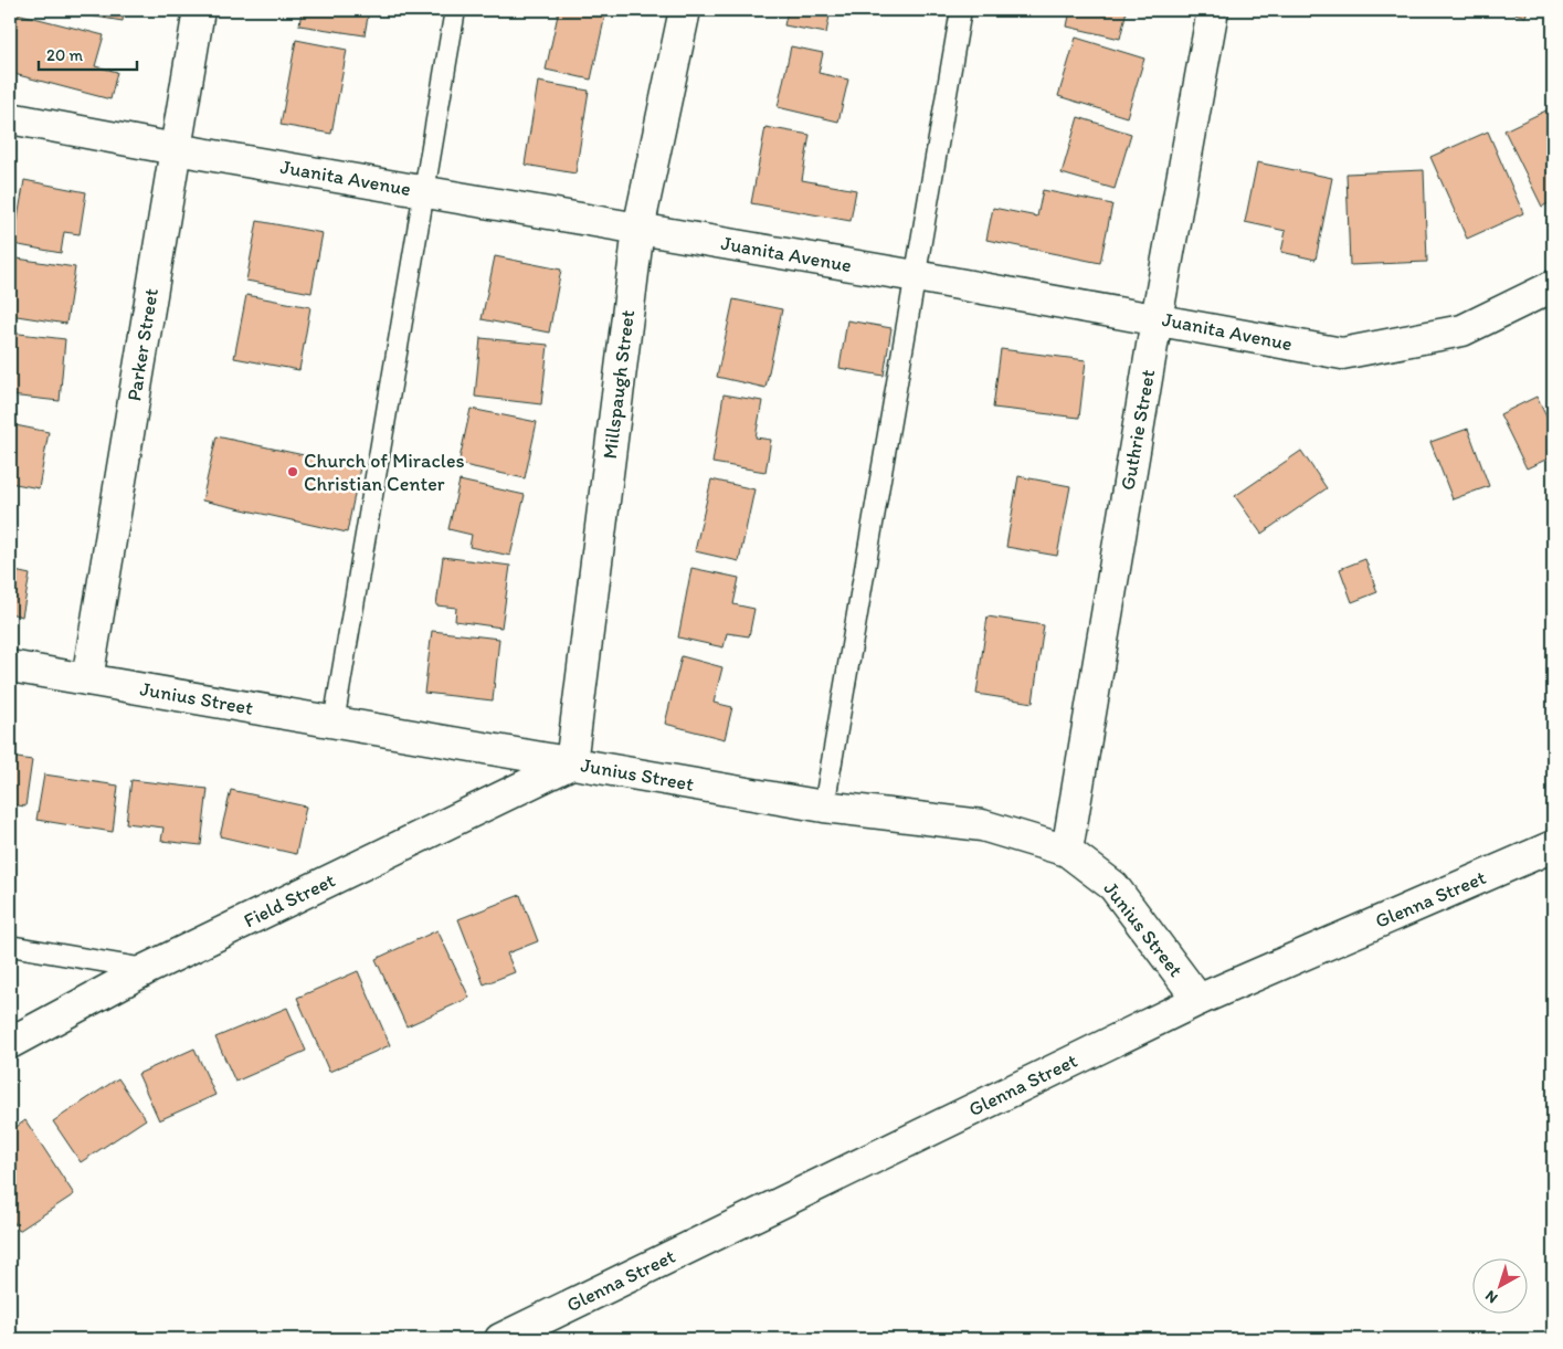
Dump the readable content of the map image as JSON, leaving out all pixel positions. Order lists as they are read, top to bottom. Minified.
{"streets":{"street":["Juanita Avenue","Parker Street","Millspaugh Street","Guthrie Street","Junius Street","Glenna Street","Field Street"]},"crossings":[["Juanita Avenue","Parker Street"],["Juanita Avenue","Millspaugh Street"],["Juanita Avenue","Guthrie Street"],["Parker Street","Junius Street"],["Millspaugh Street","Junius Street"],["Millspaugh Street","Field Street"],["Guthrie Street","Junius Street"],["Junius Street","Glenna Street"],["Junius Street","Field Street"]],"places":["Church of Miracles Christian Center"],"scale_bar":"20 m","north":"bottom left"}
